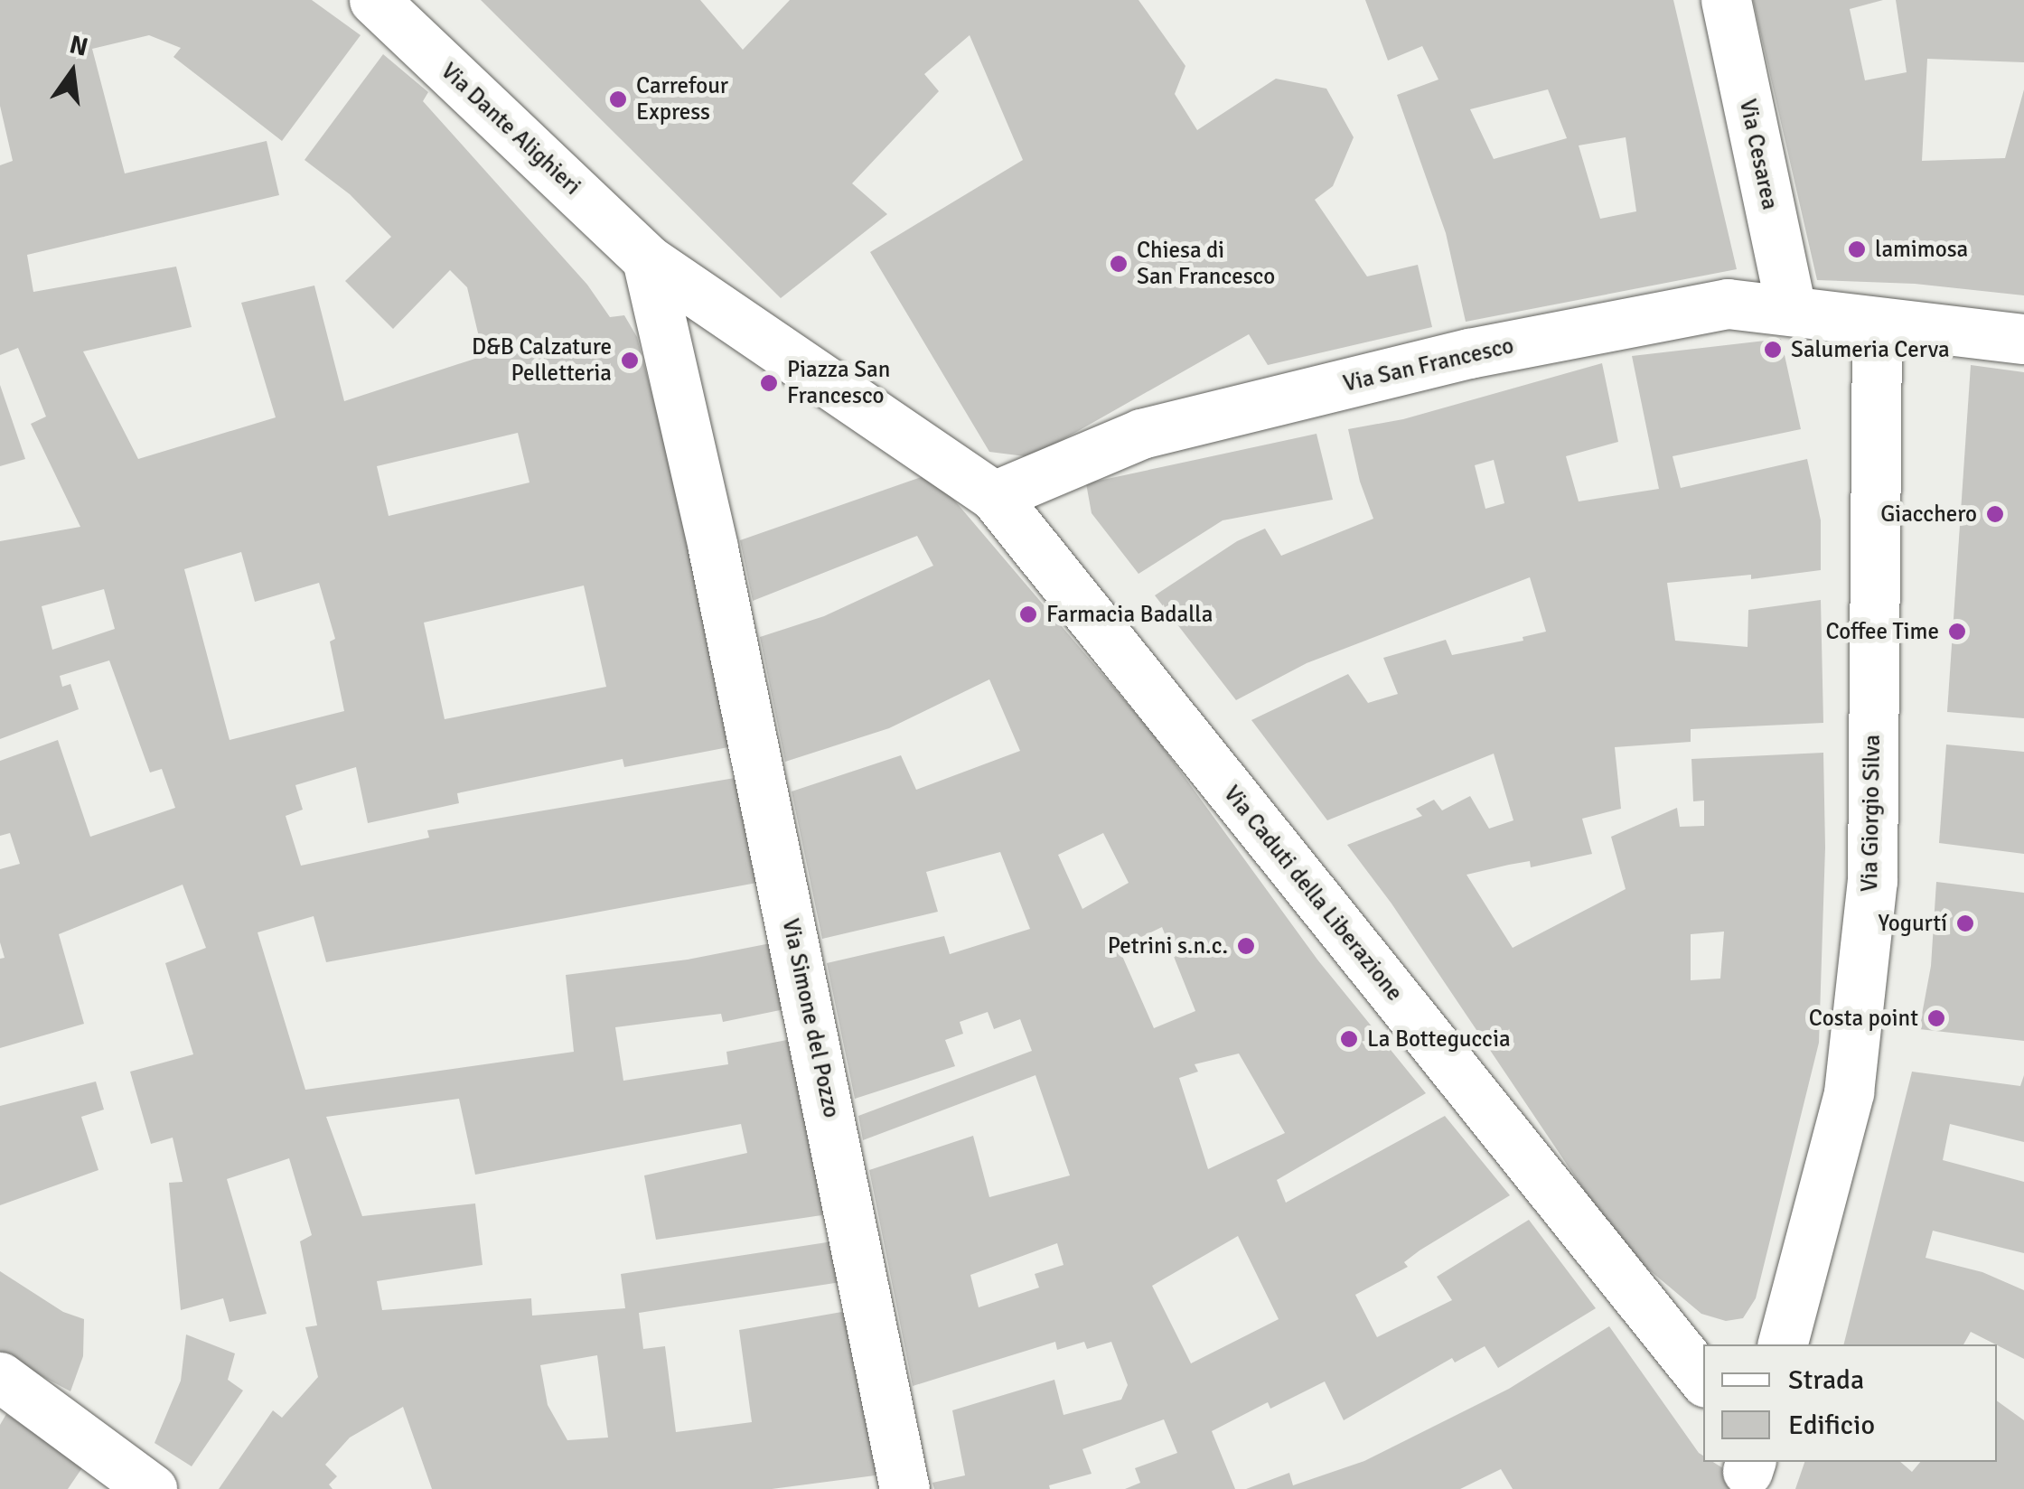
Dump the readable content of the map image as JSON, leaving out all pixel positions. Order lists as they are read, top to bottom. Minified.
{"streets":{"street":["Via Dante Alighieri","Via Cesarea","Via San Francesco","Via Giorgio Silva","Via Caduti della Liberazione","Via Simone del Pozzo"]},"crossings":[["Via Dante Alighieri","Via Caduti della Liberazione"],["Via Dante Alighieri","Via Simone del Pozzo"],["Via Cesarea","Via San Francesco"],["Via San Francesco","Via Giorgio Silva"],["Via San Francesco","Via Caduti della Liberazione"],["Via Caduti della Liberazione","Via Simone del Pozzo"]],"places":["Carrefour Express","lamimosa","Chiesa di San Francesco","Salumeria Cerva","D&B Calzature Pelletteria","Piazza San Francesco","Giacchero","Farmacia Badalla","Coffee Time","Yogurtí","Petrini s.n.c.","Costa point","La Botteguccia"],"legend":["Strada","Edificio"],"north":"top"}
